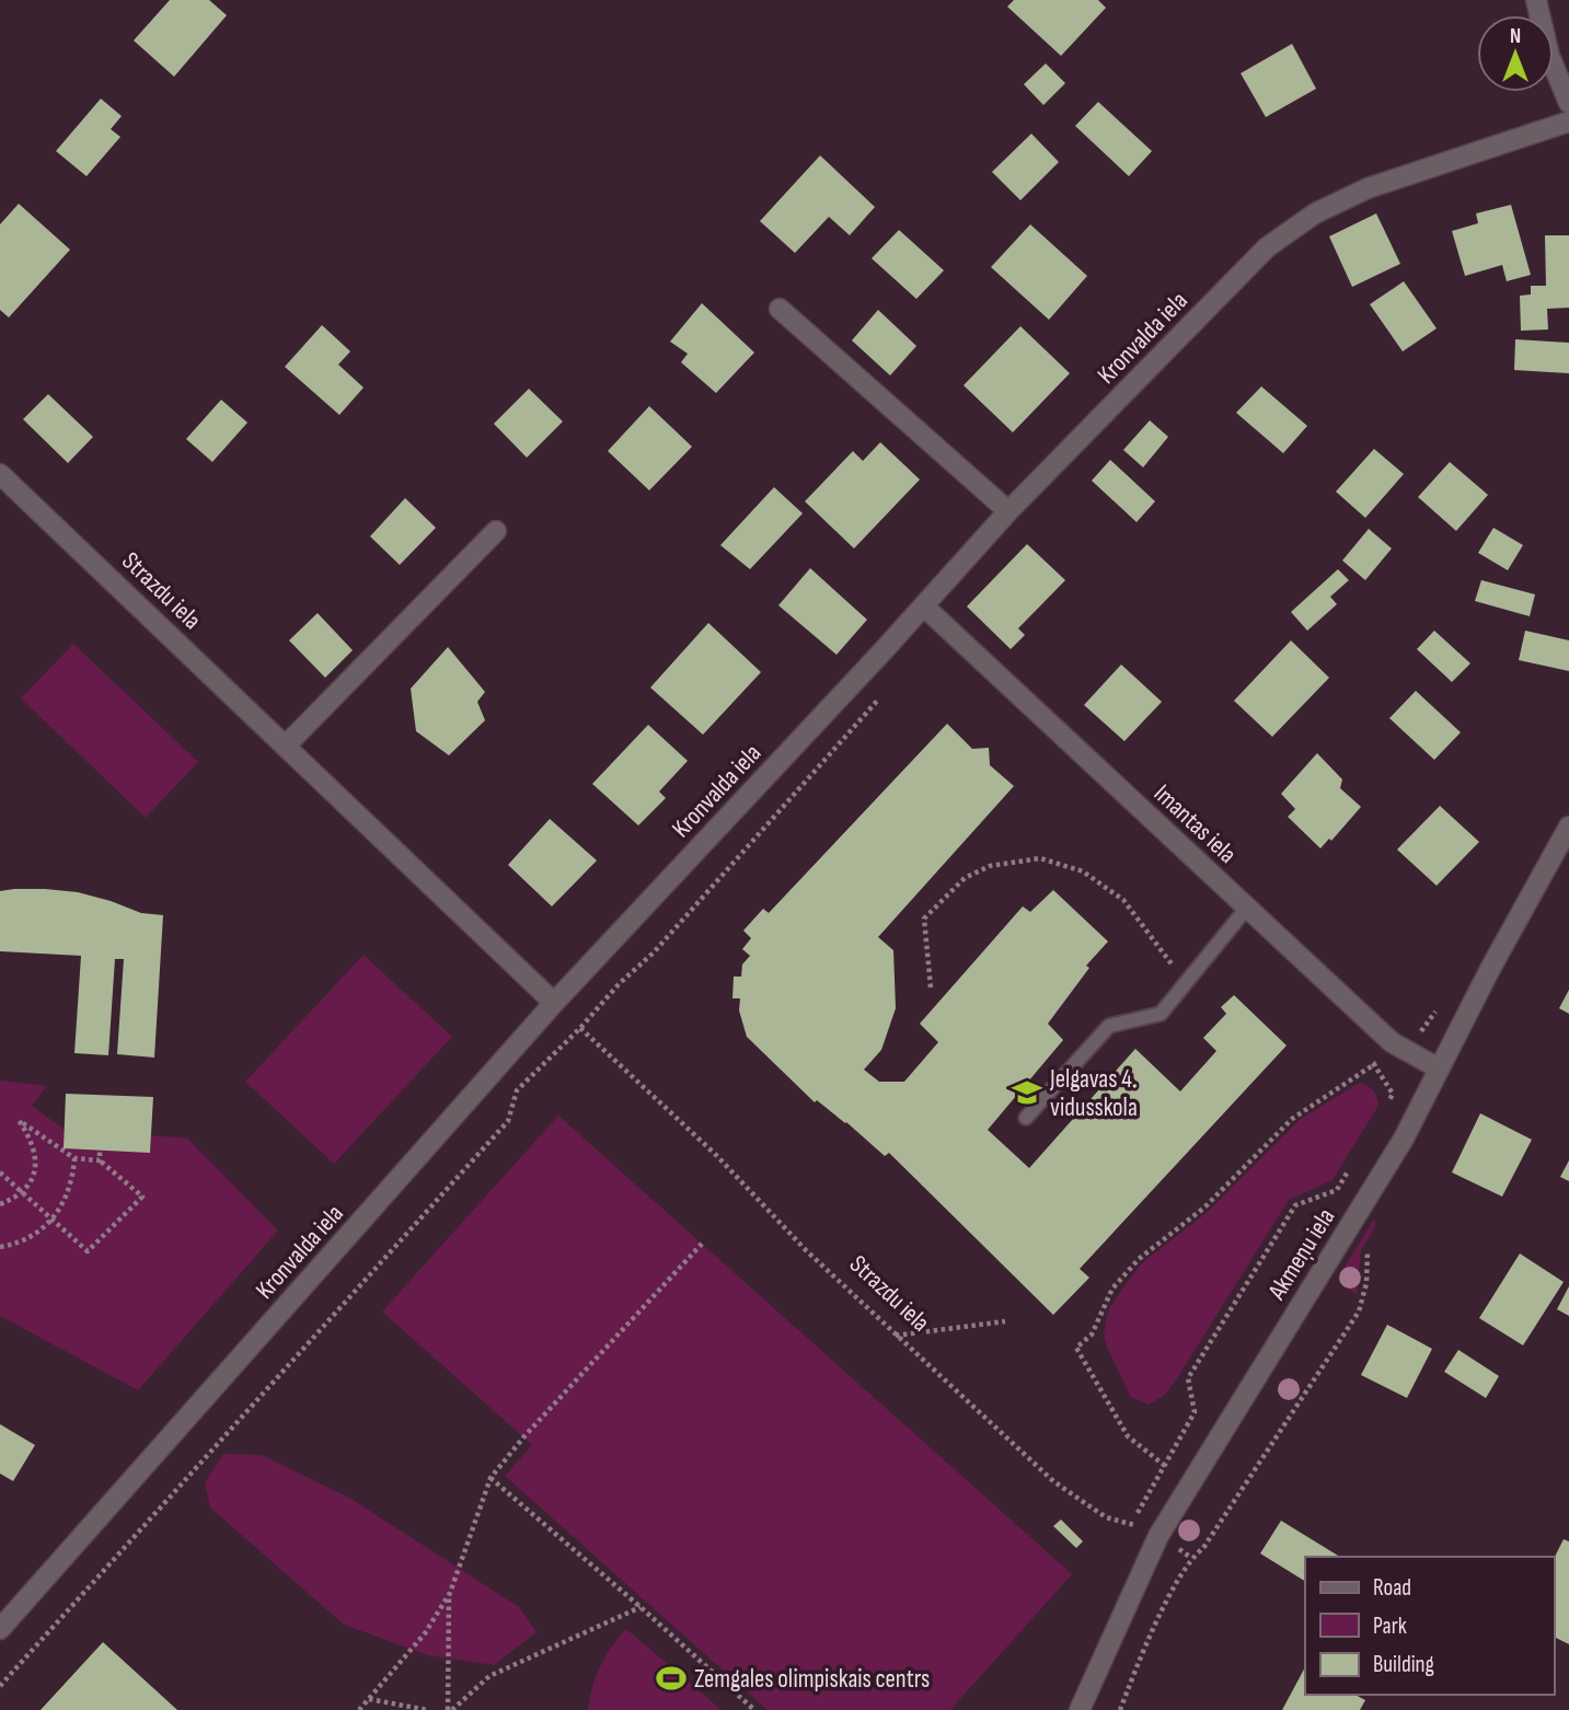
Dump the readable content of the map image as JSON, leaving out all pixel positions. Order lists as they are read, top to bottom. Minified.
{"streets":{"street":["Kronvalda iela","Strazdu iela","Imantas iela","Akmeņu iela"]},"crossings":[["Kronvalda iela","Strazdu iela"],["Kronvalda iela","Imantas iela"],["Strazdu iela","Akmeņu iela"],["Imantas iela","Akmeņu iela"]],"places":{"school or university":["Jelgavas 4. vidusskola"],"sports":["Zemgales olimpiskais centrs"]},"legend":["Road","Park","Building"],"north":"top"}
